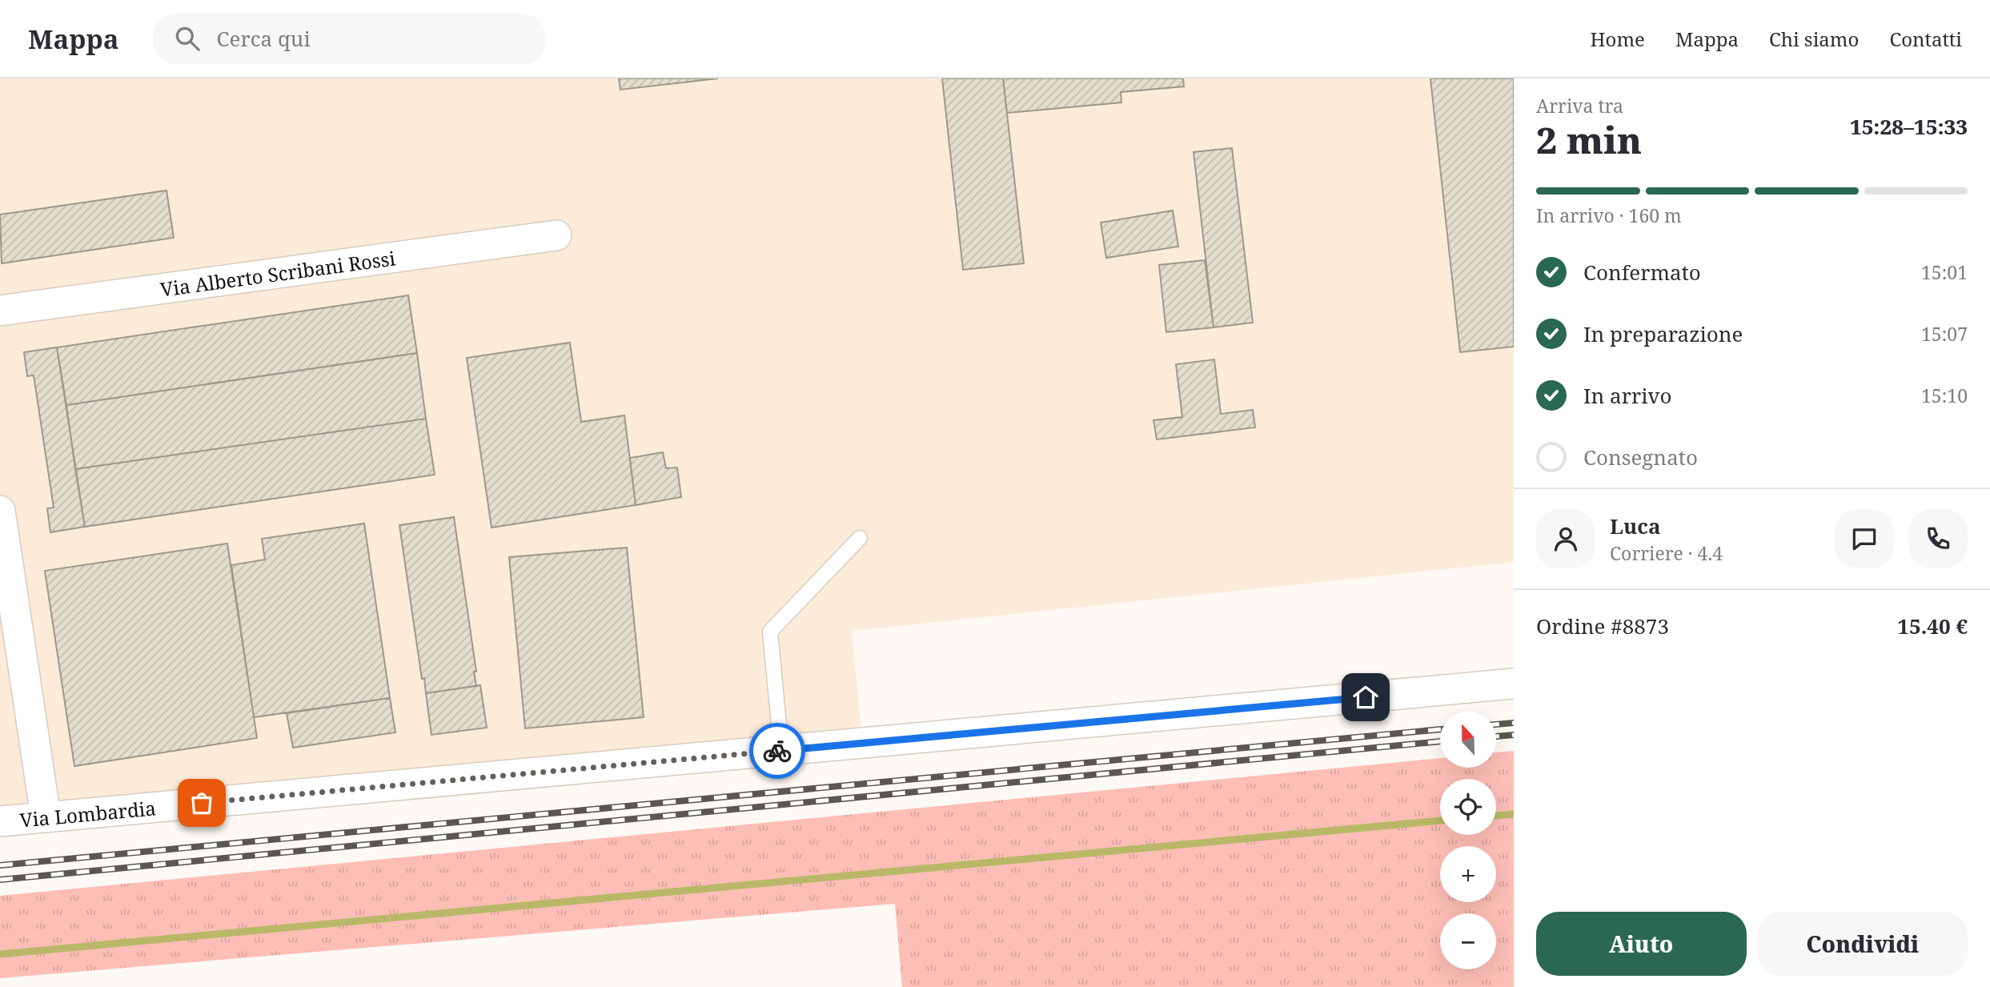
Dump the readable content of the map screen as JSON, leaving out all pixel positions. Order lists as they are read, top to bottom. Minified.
{"streets":{"street":["Via Alberto Scribani Rossi","Via Lombardia"]},"north":"top","page":{"header":"Mappa","search":"Cerca qui","nav":["Home","Mappa","Chi siamo","Contatti"],"heading":["2 min","Arriva tra","15:28–15:33"],"panel":["Luca","Corriere · 4.4","Ordine #8873","15.40 €"],"bar":"In arrivo · 160 m","list":[["Confermato","15:01"],["In preparazione","15:07"],["In arrivo","15:10"],"Consegnato"],"map_buttons":["+","−"],"buttons":["Aiuto","Condividi"]}}
